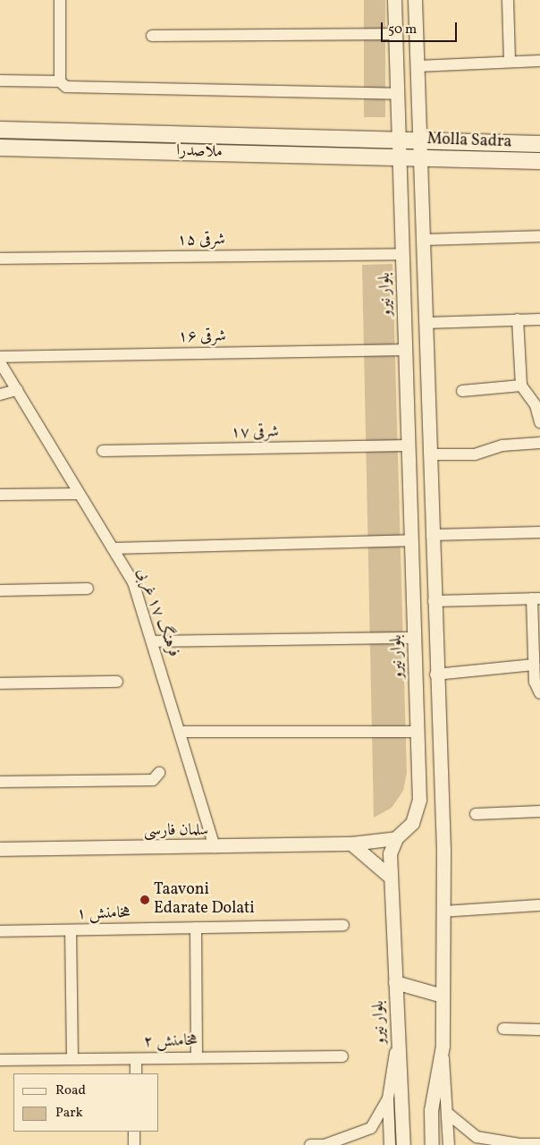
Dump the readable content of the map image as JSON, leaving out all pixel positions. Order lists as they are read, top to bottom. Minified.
{"streets":{"main road":["Molla Sadra","ملاصدرا"],"street":["۱۵ شرقی","بلوار نیرو","۱۶ شرقی","۱۷ شرقی","فرهنگ ۱۷ غربی","سلمان فارسی","هخامنش ۱","هخامنش ۲"]},"crossings":[["Molla Sadra","ملاصدرا"],["Molla Sadra","بلوار نیرو"],["ملاصدرا","بلوار نیرو"],["۱۵ شرقی","بلوار نیرو"],["بلوار نیرو","۱۶ شرقی"],["بلوار نیرو","۱۷ شرقی"],["بلوار نیرو","سلمان فارسی"],["فرهنگ ۱۷ غربی","سلمان فارسی"]],"places":["Taavoni Edarate Dolati"],"legend":["Road","Park"],"scale_bar":"50 m"}
